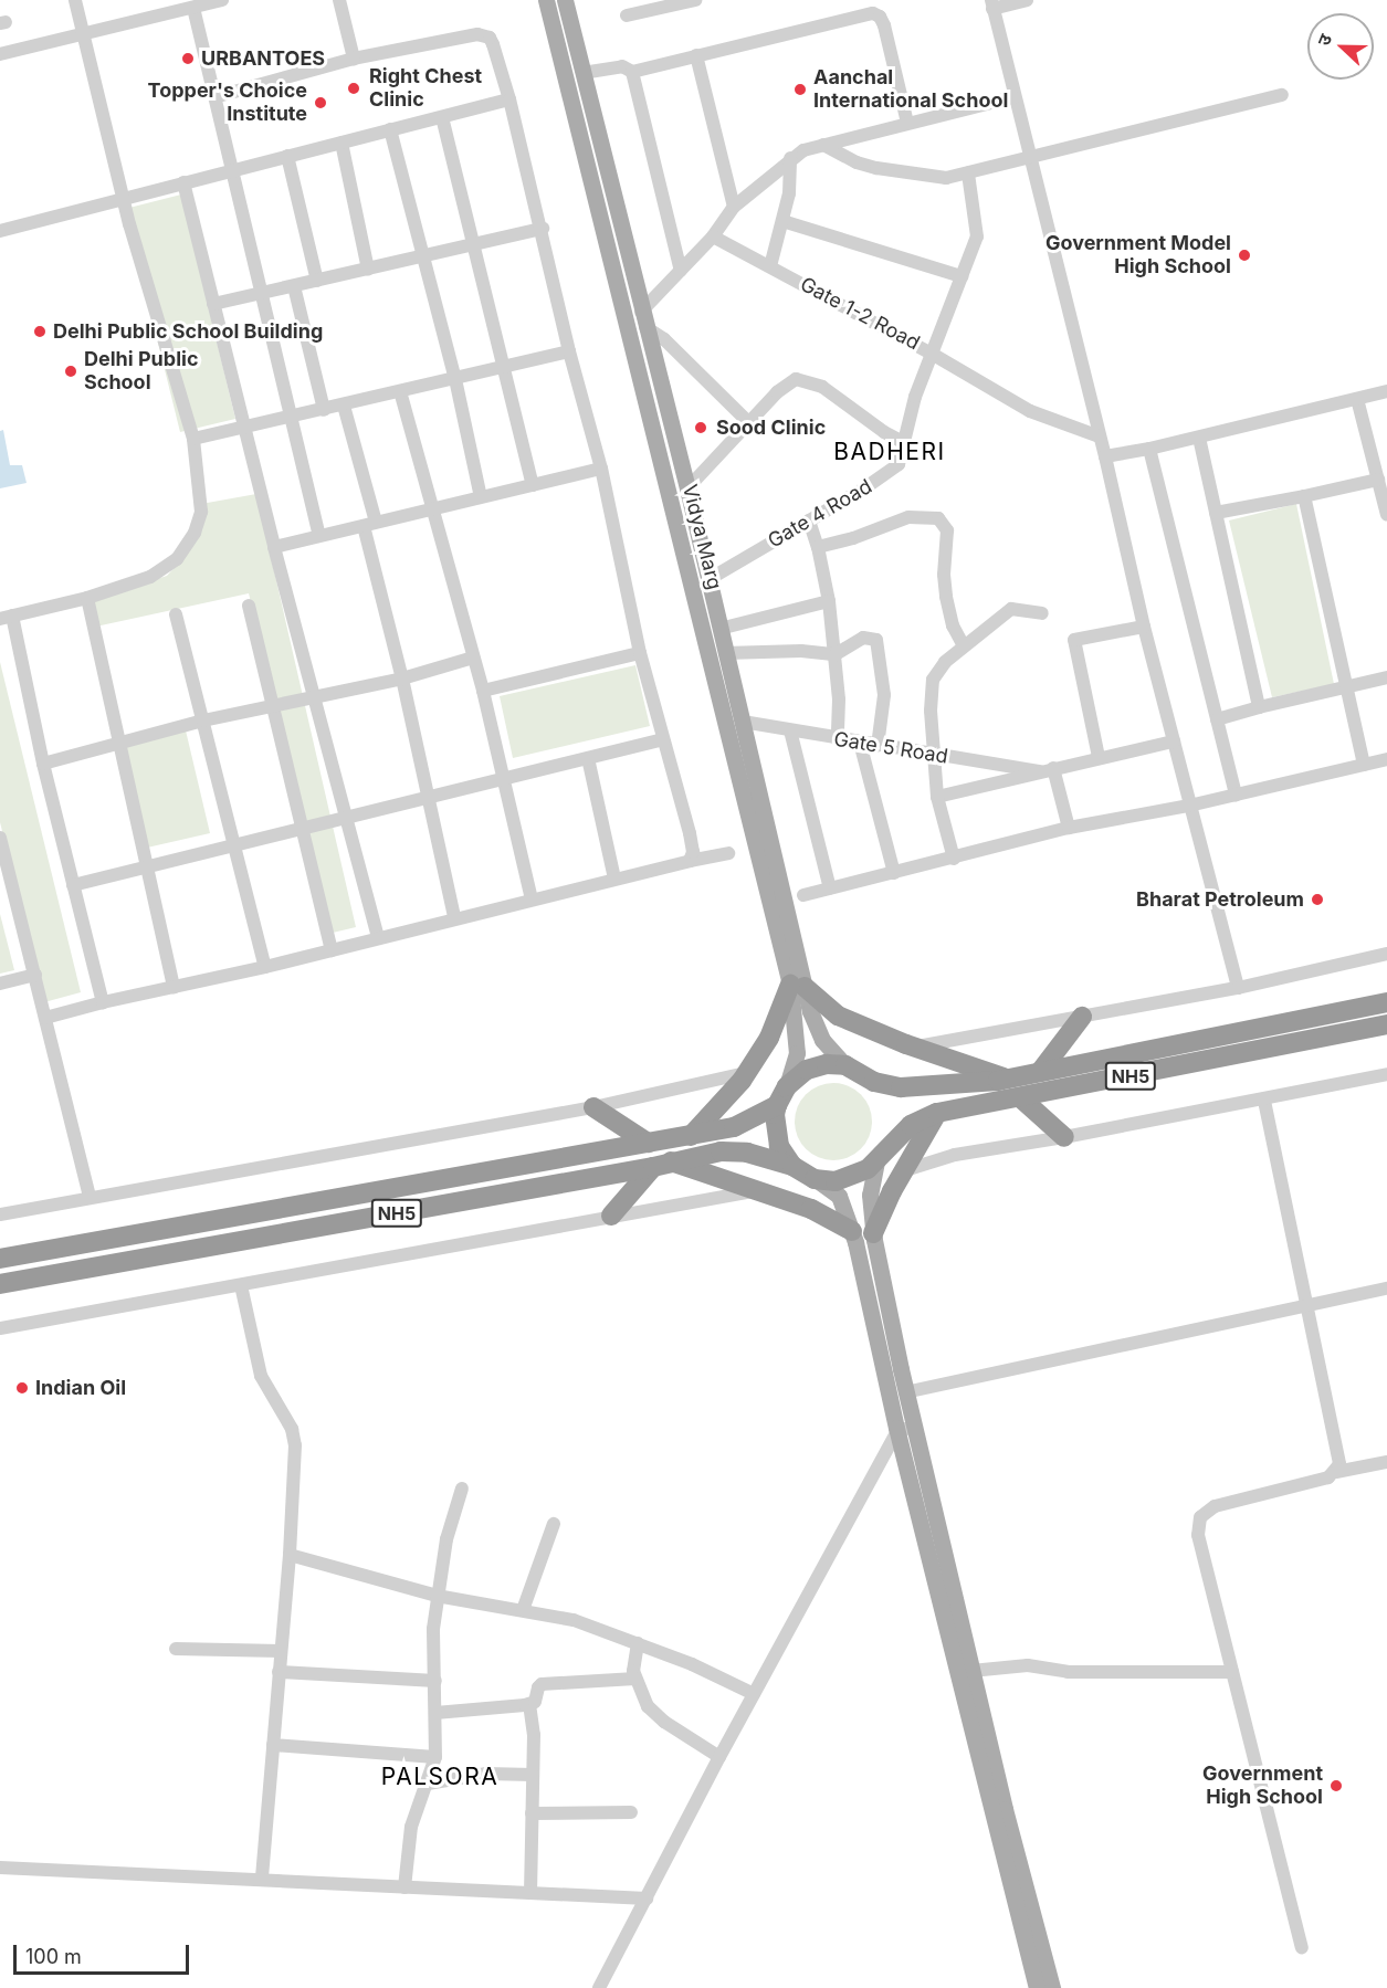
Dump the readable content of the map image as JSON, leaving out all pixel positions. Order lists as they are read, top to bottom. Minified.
{"streets":{"highway":["NH5"],"main road":["Vidya Marg"],"street":["Gate 1-2 Road","Gate 4 Road","Gate 5 Road"]},"crossings":[["Gate 1-2 Road","Gate 4 Road"],["Gate 4 Road","Vidya Marg"],["Vidya Marg","Gate 5 Road"],["Vidya Marg","NH5"]],"districts":["BADHERI","PALSORA"],"places":["URBANTOES","Right Chest Clinic","Aanchal International School","Topper's Choice Institute","Government Model High School","Delhi Public School Building","Delhi Public School","Sood Clinic","Bharat Petroleum","Indian Oil","Government High School"],"scale_bar":"100 m","north":"left"}
